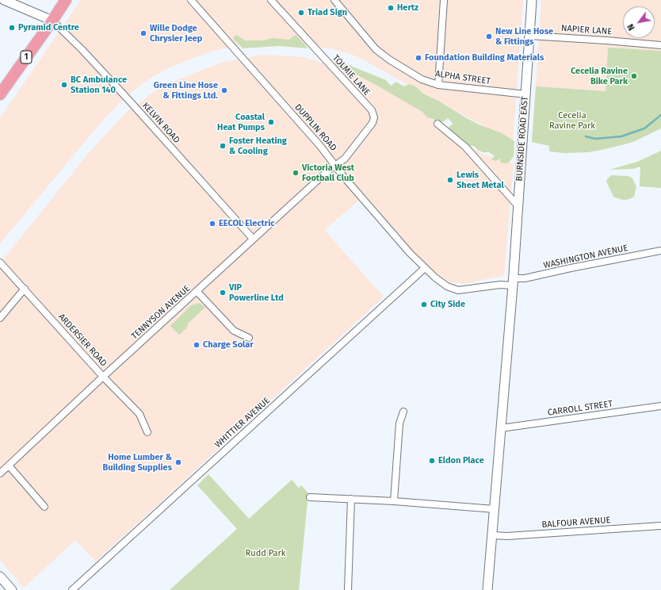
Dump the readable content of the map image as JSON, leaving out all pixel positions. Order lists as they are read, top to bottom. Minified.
{"streets":{"highway":["1"],"main road":["BURNSIDE ROAD EAST"],"street":["NAPIER LANE","TOLMIE LANE","ALPHA STREET","KELVIN ROAD","DUPPLIN ROAD","WASHINGTON AVENUE","TENNYSON AVENUE","ARDERSIER ROAD","CARROLL STREET","WHITTIER AVENUE","BALFOUR AVENUE"]},"crossings":[["NAPIER LANE","BURNSIDE ROAD EAST"],["1","KELVIN ROAD"],["TOLMIE LANE","DUPPLIN ROAD"],["TOLMIE LANE","TENNYSON AVENUE"],["ALPHA STREET","BURNSIDE ROAD EAST"],["KELVIN ROAD","TENNYSON AVENUE"],["DUPPLIN ROAD","BURNSIDE ROAD EAST"],["DUPPLIN ROAD","WASHINGTON AVENUE"],["DUPPLIN ROAD","TENNYSON AVENUE"],["DUPPLIN ROAD","WHITTIER AVENUE"],["BURNSIDE ROAD EAST","WASHINGTON AVENUE"],["BURNSIDE ROAD EAST","CARROLL STREET"],["BURNSIDE ROAD EAST","BALFOUR AVENUE"],["TENNYSON AVENUE","ARDERSIER ROAD"]],"parks":["Cecelia Ravine Park","Rudd Park"],"places":["Hertz","Triad Sign","Pyramid Centre","Wille Dodge Chrysler Jeep","New Line Hose & Fittings","Foundation Building Materials","Cecelia Ravine Bike Park","BC Ambulance Station 140","Green Line Hose & Fittings Ltd.","Coastal Heat Pumps","Foster Heating & Cooling","Victoria West Football Club","Lewis Sheet Metal","EECOL Electric","VIP Powerline Ltd","City Side","Charge Solar","Eldon Place","Home Lumber & Building Supplies"],"north":"bottom left"}
